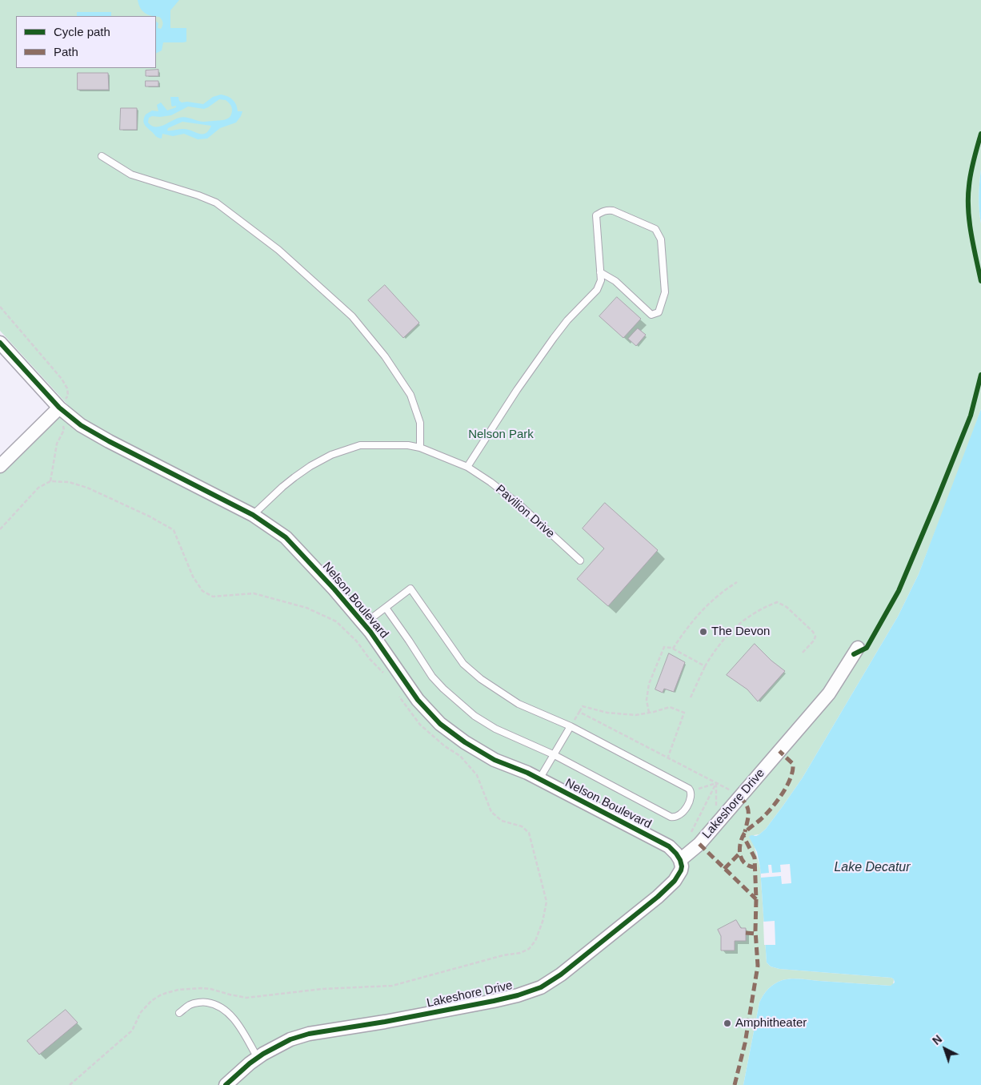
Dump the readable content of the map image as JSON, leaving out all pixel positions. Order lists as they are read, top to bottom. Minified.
{"streets":{"street":["Nelson Boulevard","Lakeshore Drive"],"lane":["Pavilion Drive"]},"crossings":[["Pavilion Drive","Nelson Boulevard"],["Nelson Boulevard","Lakeshore Drive"]],"water":["Lake Decatur"],"parks":["Nelson Park"],"places":["The Devon","Amphitheater"],"legend":["Cycle path","Path"],"north":"top left"}
